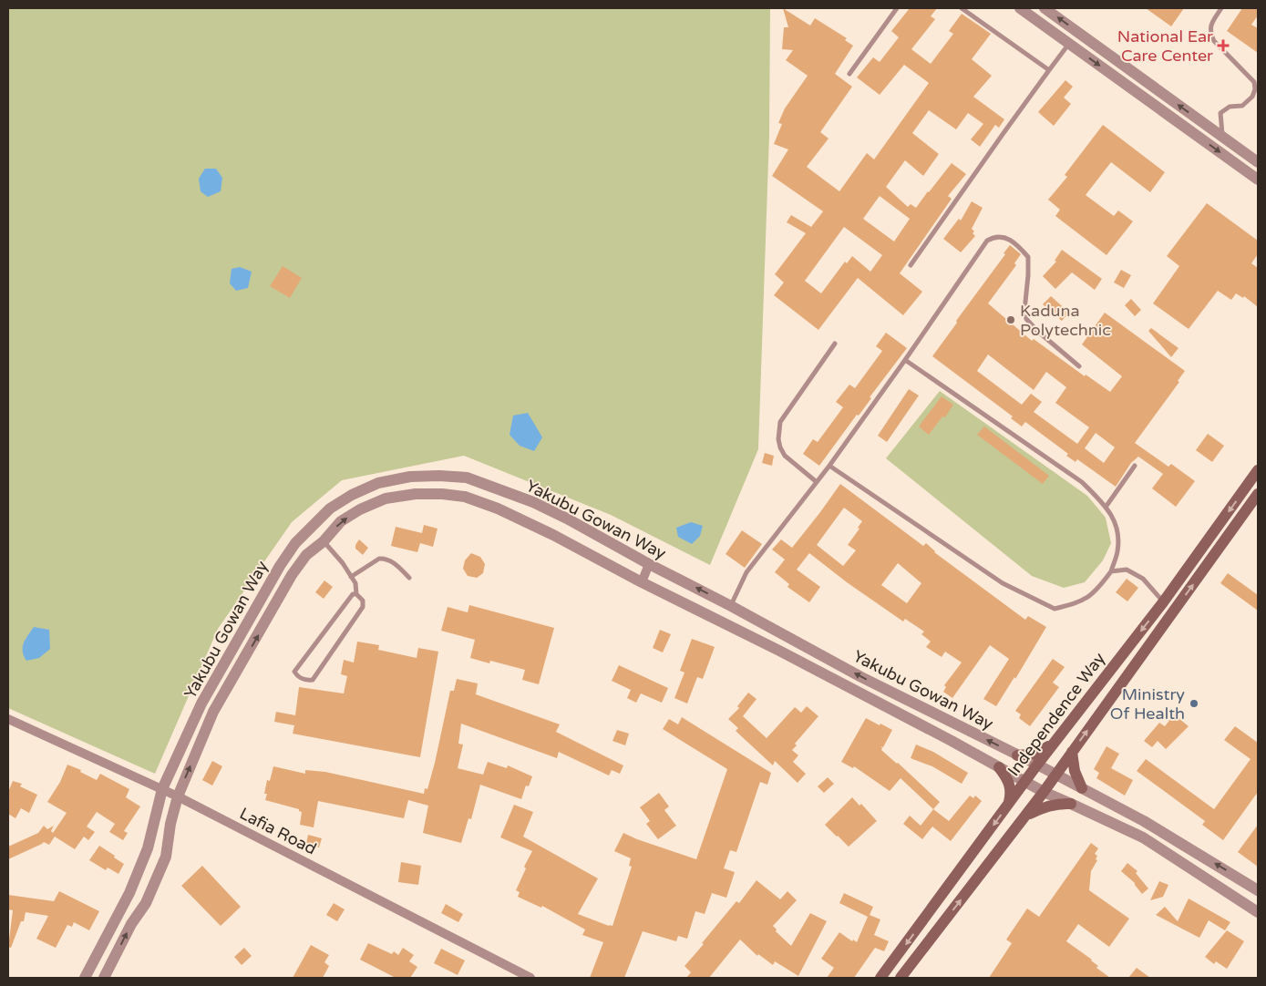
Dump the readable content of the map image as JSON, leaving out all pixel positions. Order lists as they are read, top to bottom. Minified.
{"streets":{"main road":["Independence Way"],"street":["Yakubu Gowan Way","Lafia Road"]},"crossings":[["Yakubu Gowan Way","Independence Way"],["Yakubu Gowan Way","Lafia Road"]],"places":{"health":["National Ear Care Center"],"other":["Kaduna Polytechnic","Ministry Of Health"]}}
